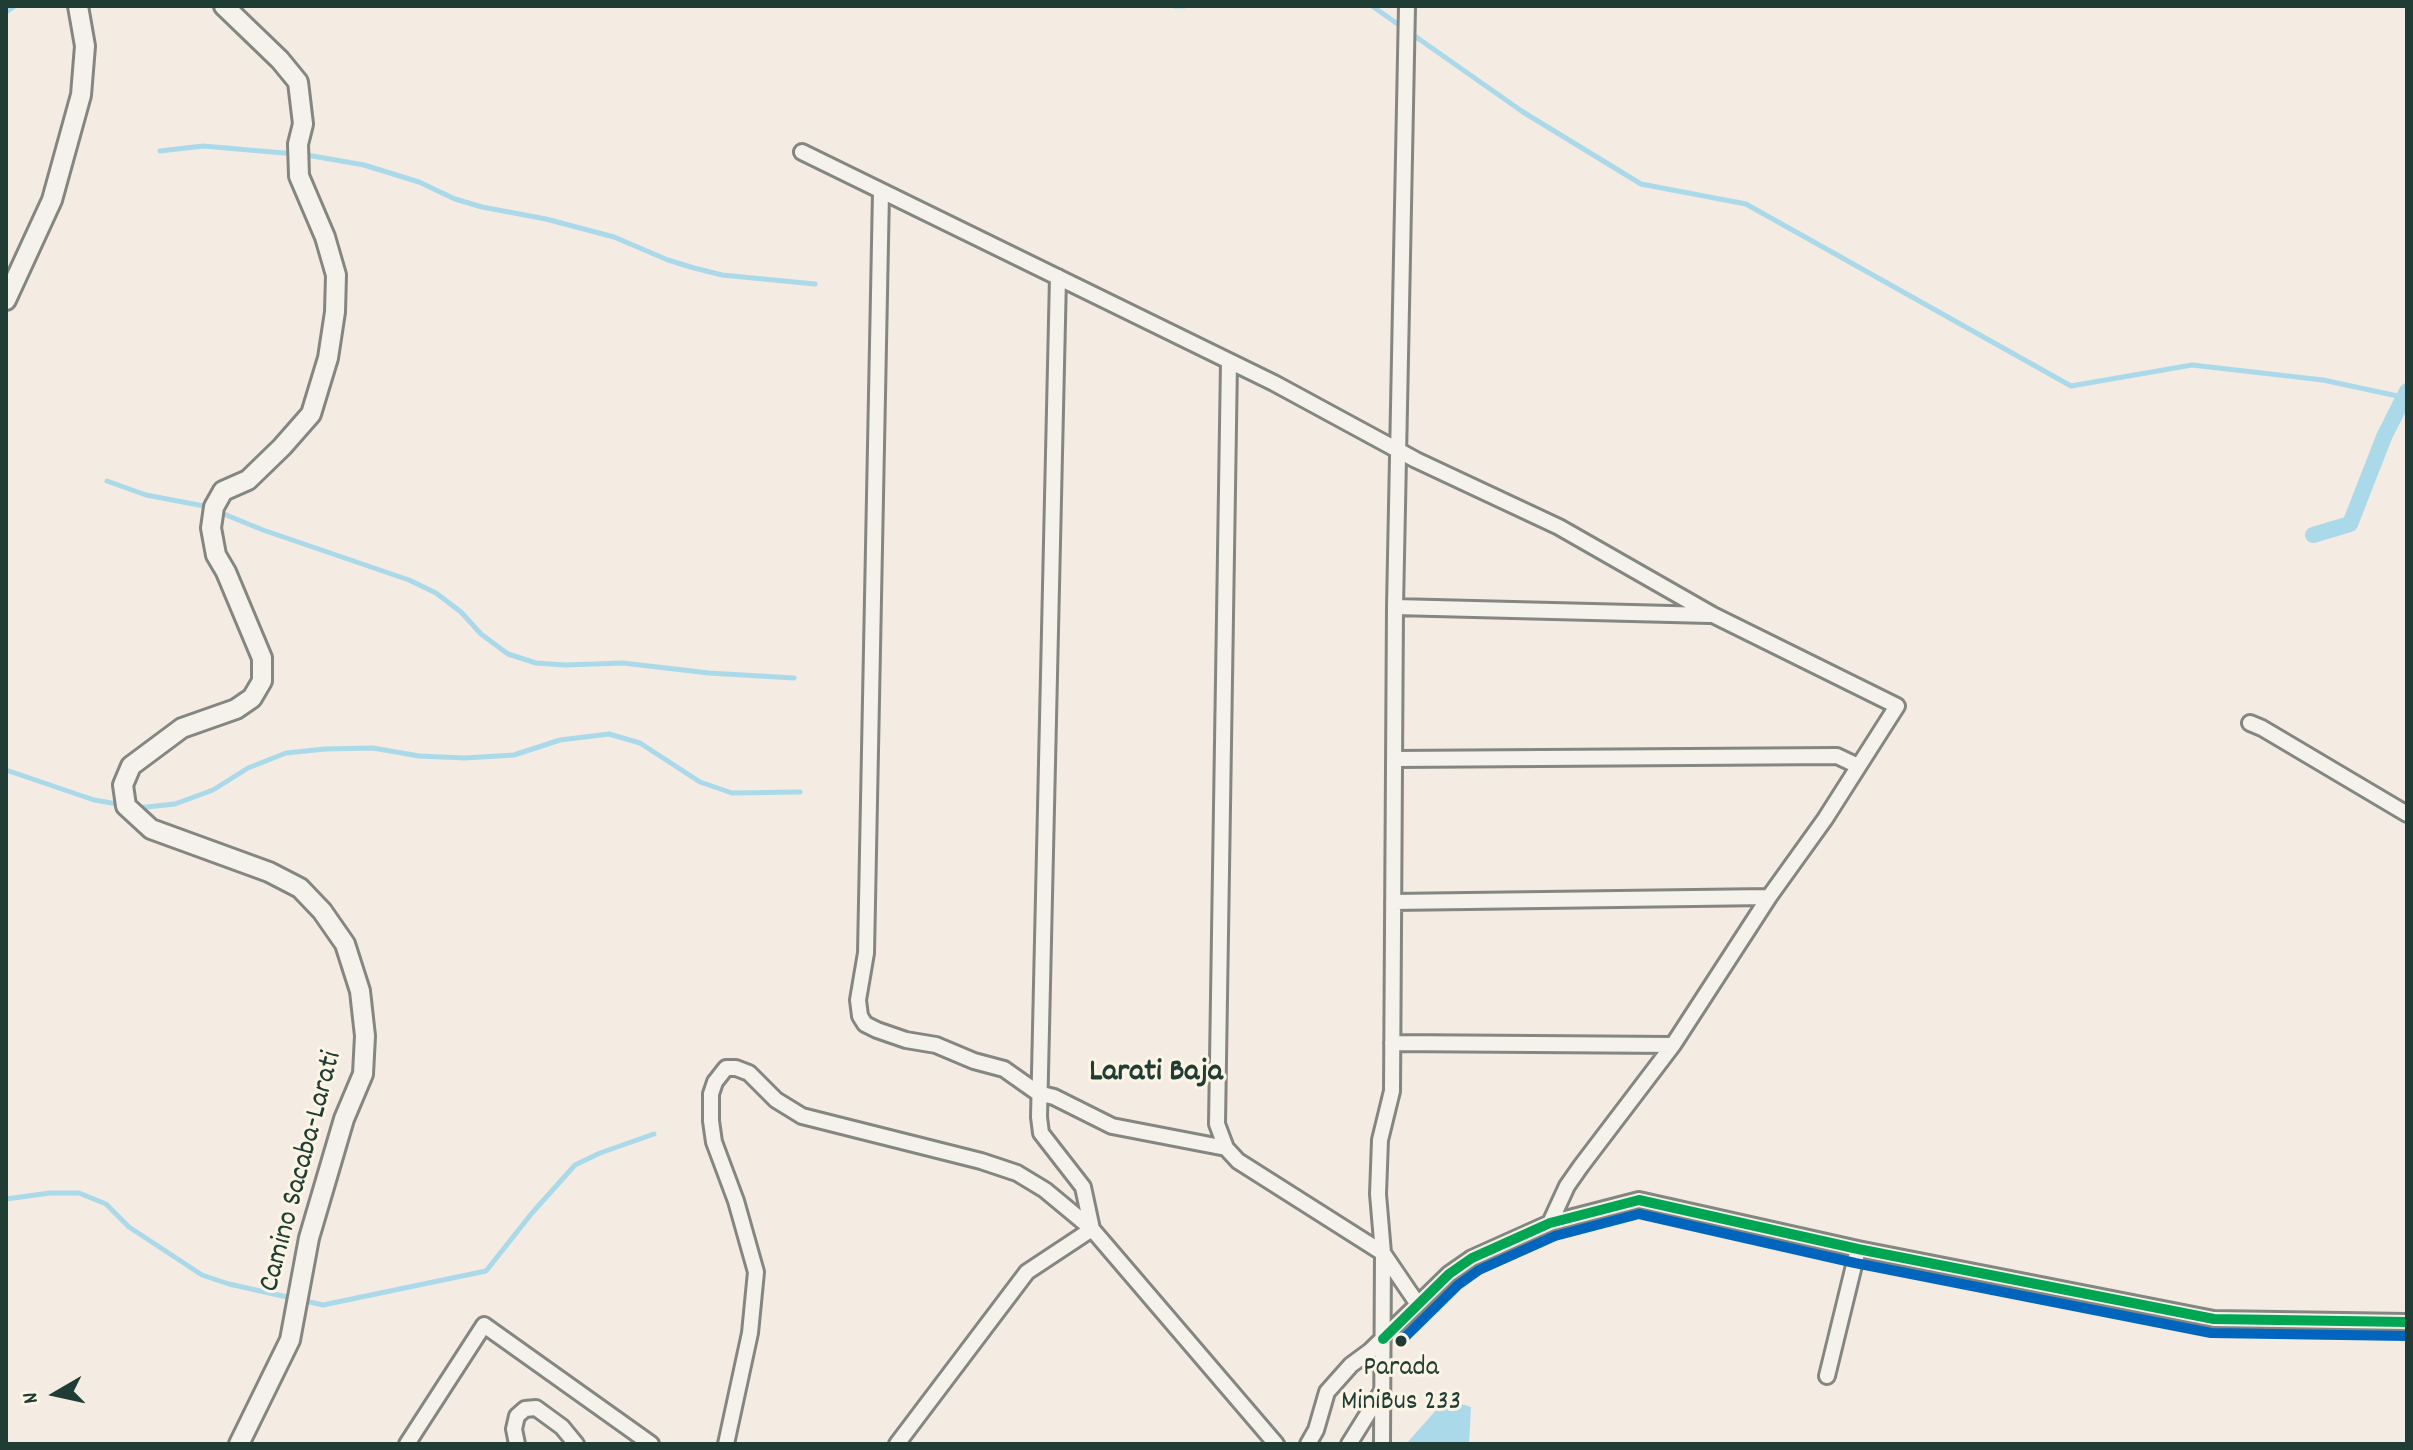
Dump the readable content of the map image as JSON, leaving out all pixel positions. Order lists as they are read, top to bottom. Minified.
{"streets":{"street":["Camino Sacaba-Larati"]},"districts":["Larati Baja"],"places":["Parada MiniBus 233"],"north":"left"}
